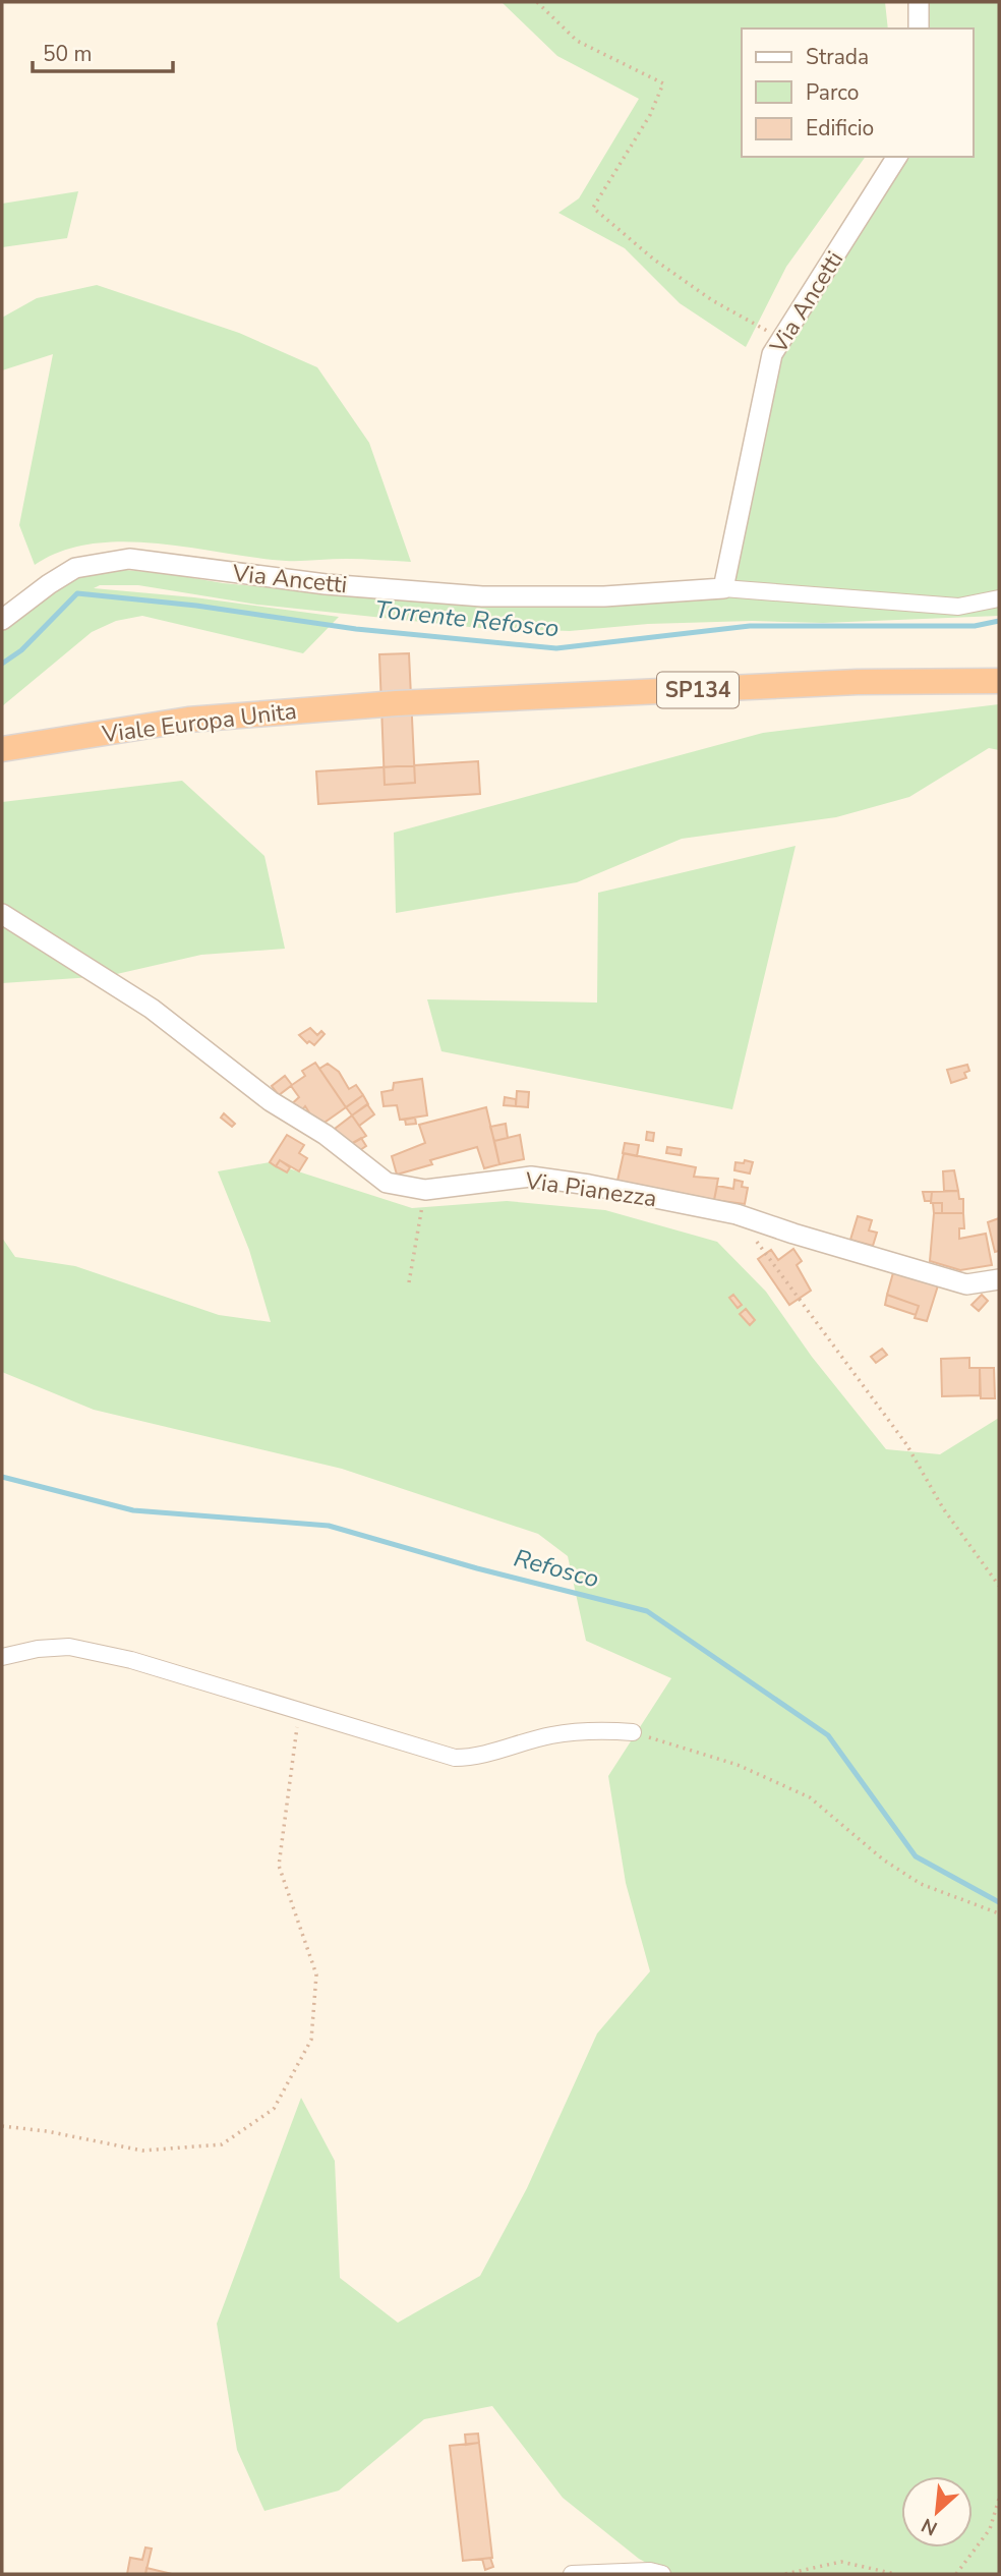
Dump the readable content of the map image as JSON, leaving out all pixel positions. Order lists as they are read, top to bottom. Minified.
{"streets":{"highway":["SP134","Viale Europa Unita"],"street":["Via Ancetti","Via Pianezza"]},"water":["Torrente Refosco","Refosco"],"legend":["Strada","Parco","Edificio"],"scale_bar":"50 m","north":"bottom left"}
